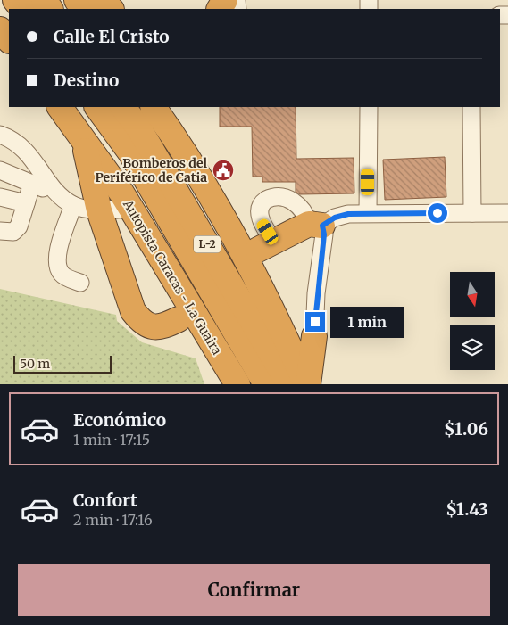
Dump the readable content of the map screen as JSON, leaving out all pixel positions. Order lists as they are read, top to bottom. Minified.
{"streets":{"highway":["L-2","Autopista Caracas - La Guaira"]},"crossings":[["L-2","Autopista Caracas - La Guaira"]],"places":{"public building":["Bomberos del Periférico de Catia"]},"scale_bar":"50 m","north":"bottom","page":{"banner":["Calle El Cristo","Destino"],"bubble":"1 min","scale":"50 m","list":[{"name":"Económico","note":"1 min · 17:15","value":"$1.06"},{"name":"Confort","note":"2 min · 17:16","value":"$1.43"}],"buttons":"Confirmar"}}
